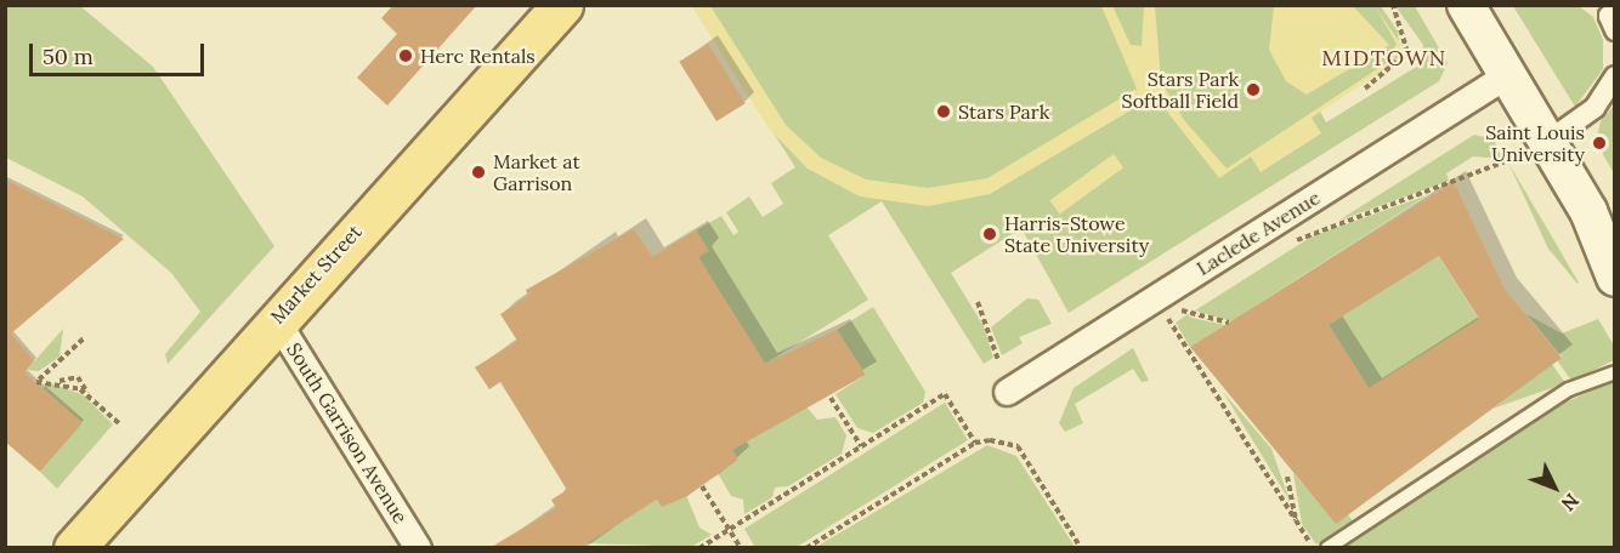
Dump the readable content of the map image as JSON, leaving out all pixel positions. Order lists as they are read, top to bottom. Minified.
{"streets":{"main road":["Market Street"],"street":["Laclede Avenue","South Garrison Avenue"]},"crossings":[["Market Street","South Garrison Avenue"]],"districts":["MIDTOWN"],"places":["Herc Rentals","Stars Park Softball Field","Stars Park","Saint Louis University","Market at Garrison","Harris-Stowe State University"],"scale_bar":"50 m","north":"bottom right"}
